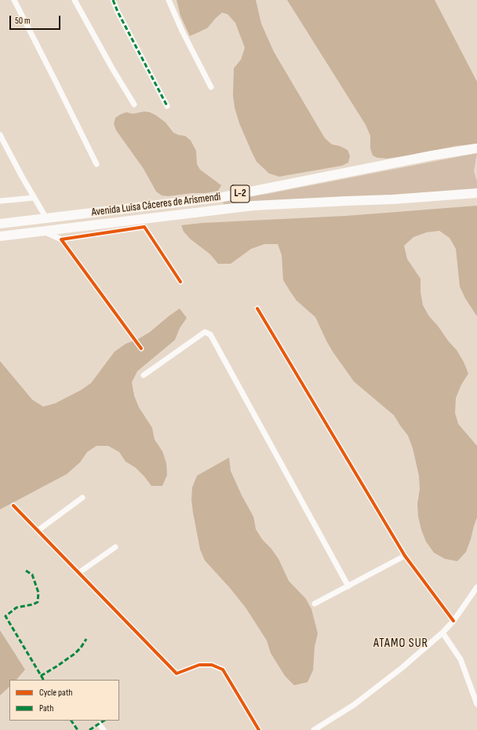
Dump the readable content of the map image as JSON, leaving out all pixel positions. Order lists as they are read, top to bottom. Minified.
{"streets":{"main road":["L-2","Avenida Luisa Cáceres de Arismendi"]},"districts":["ATAMO SUR"],"legend":["Cycle path","Path"],"scale_bar":"50 m"}
